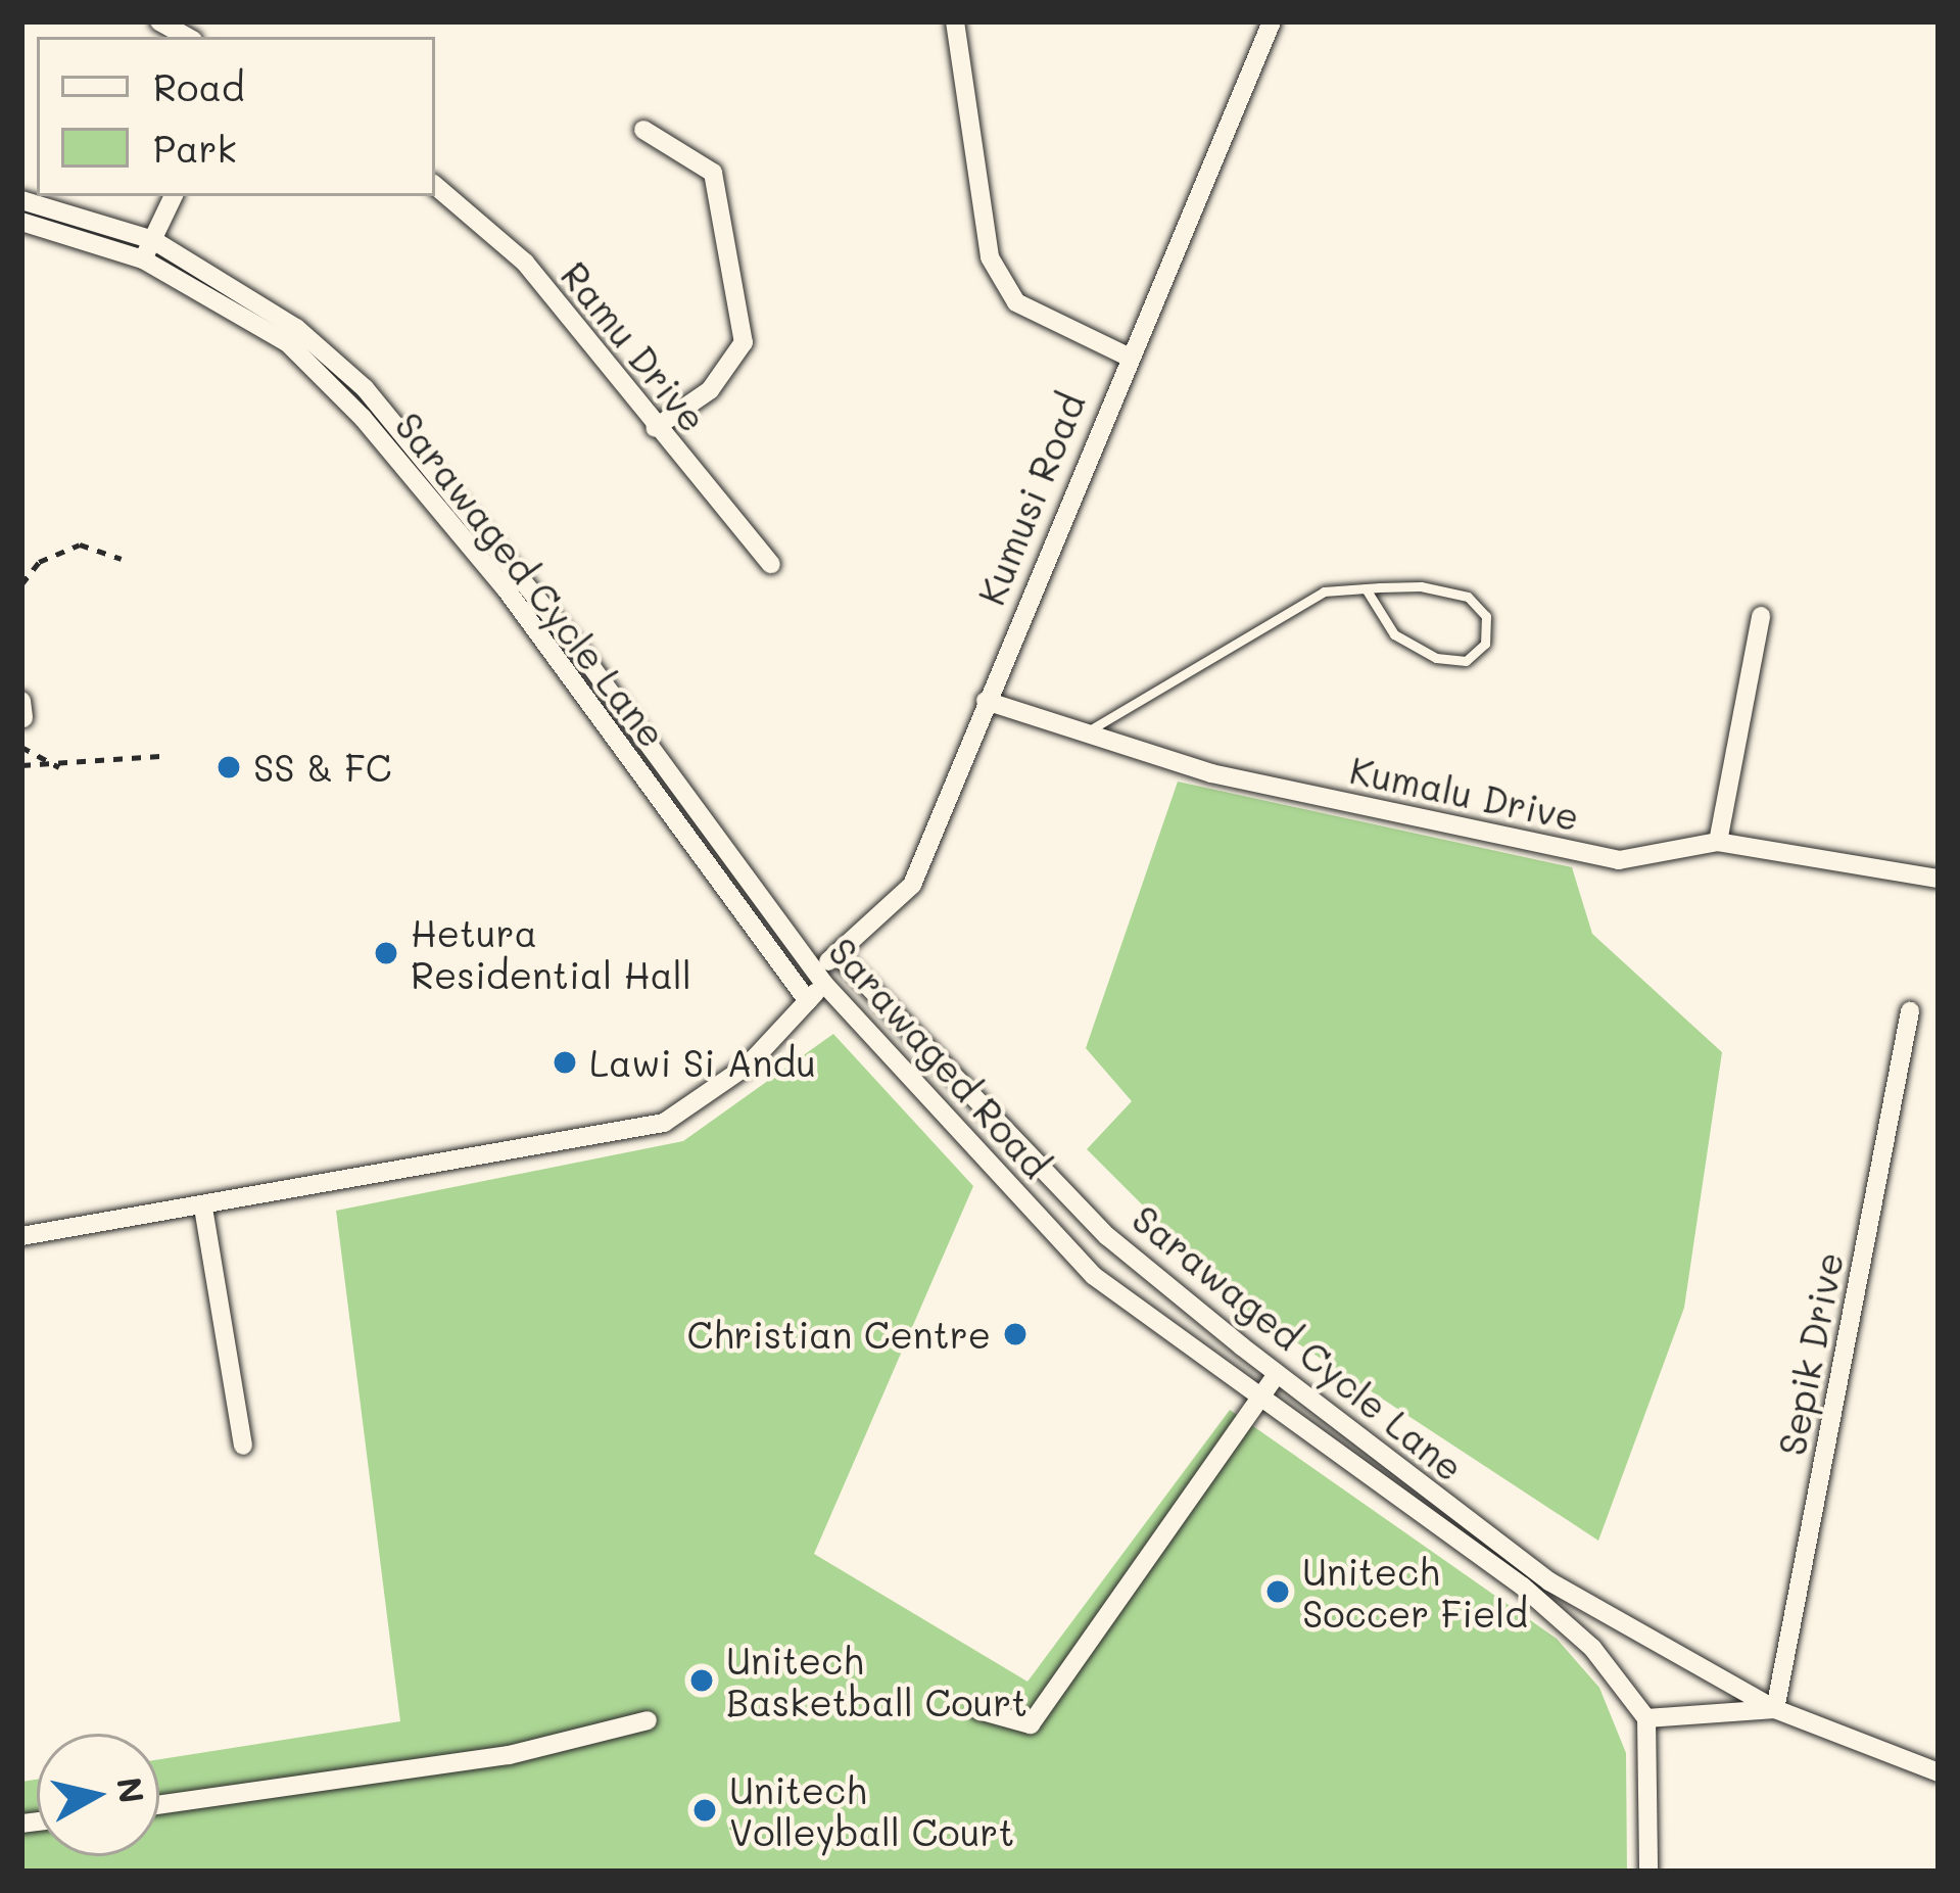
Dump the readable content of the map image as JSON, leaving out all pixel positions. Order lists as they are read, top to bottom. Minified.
{"streets":{"street":["Ramu Drive","Kumusi Road","Sarawaged Cycle Lane","Kumalu Drive","Sarawaged Road"]},"crossings":[["Kumusi Road","Sarawaged Cycle Lane"],["Kumusi Road","Kumalu Drive"],["Kumusi Road","Sarawaged Road"]],"places":["SS & FC","Hetura Residential Hall","Lawi Si Andu","Christian Centre","Unitech Soccer Field","Unitech Basketball Court","Unitech Volleyball Court"],"legend":["Road","Park"],"north":"right"}
